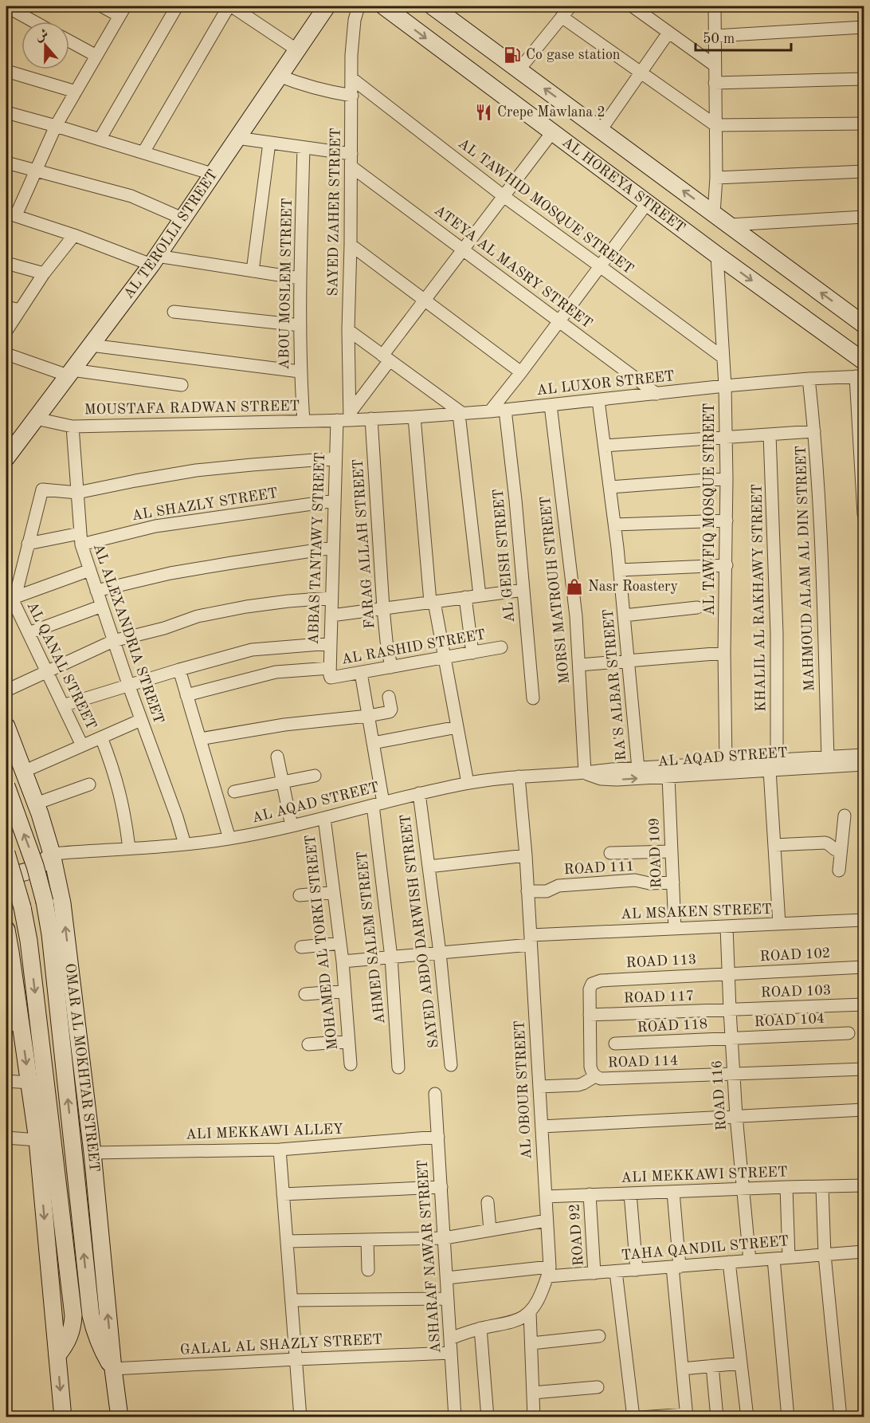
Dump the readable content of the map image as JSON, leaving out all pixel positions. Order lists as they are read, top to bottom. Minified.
{"streets":{"main road":["AL HOREYA STREET","AL TEROLLI STREET","OMAR AL MOKHTAR STREET"],"street":["AL TAWHID MOSQUE STREET","SAYED ZAHER STREET","ATEYA AL MASRY STREET","ABOU MOSLEM STREET","AL LUXOR STREET","MOUSTAFA RADWAN STREET","AL SHAZLY STREET","AL TAWFIQ MOSQUE STREET","FARAG ALLAH STREET","ABBAS TANTAWY STREET","AL GEISH STREET","MAHMOUD ALAM AL DIN STREET","MORSI MATROUH STREET","KHALIL AL RAKHAWY STREET","AL ALEXANDRIA STREET","AL RASHID STREET","AL QANAL STREET","RA'S ALBAR STREET","AL AQAD STREET","ROAD 109","ROAD 111","AL MSAKEN STREET","SAYED ABDO DARWISH STREET","AHMED SALEM STREET","MOHAMED AL TORKI STREET","ROAD 102","ROAD 113","ROAD 103","ROAD 117","ROAD 104","ROAD 118","ROAD 114","AL OBOUR STREET","ROAD 116","ALI MEKKAWI ALLEY","ALI MEKKAWI STREET","ROAD 92","TAHA QANDIL STREET","ASHARAF NAWAR STREET","GALAL AL SHAZLY STREET"]},"crossings":[["AL HOREYA STREET","AL TAWFIQ MOSQUE STREET"],["AL TAWHID MOSQUE STREET","SAYED ZAHER STREET"],["AL TAWHID MOSQUE STREET","AL TAWFIQ MOSQUE STREET"],["SAYED ZAHER STREET","ATEYA AL MASRY STREET"],["SAYED ZAHER STREET","AL LUXOR STREET"],["SAYED ZAHER STREET","MOUSTAFA RADWAN STREET"],["AL TEROLLI STREET","MOUSTAFA RADWAN STREET"],["ATEYA AL MASRY STREET","AL LUXOR STREET"],["ABOU MOSLEM STREET","MOUSTAFA RADWAN STREET"],["AL LUXOR STREET","MOUSTAFA RADWAN STREET"],["AL LUXOR STREET","AL TAWFIQ MOSQUE STREET"],["AL LUXOR STREET","FARAG ALLAH STREET"],["AL LUXOR STREET","AL GEISH STREET"],["AL LUXOR STREET","MAHMOUD ALAM AL DIN STREET"],["AL LUXOR STREET","MORSI MATROUH STREET"],["AL LUXOR STREET","RA'S ALBAR STREET"],["MOUSTAFA RADWAN STREET","ABBAS TANTAWY STREET"],["MOUSTAFA RADWAN STREET","AL ALEXANDRIA STREET"],["AL SHAZLY STREET","ABBAS TANTAWY STREET"],["AL SHAZLY STREET","AL ALEXANDRIA STREET"],["AL SHAZLY STREET","AL QANAL STREET"],["AL TAWFIQ MOSQUE STREET","AL AQAD STREET"],["FARAG ALLAH STREET","AL RASHID STREET"],["ABBAS TANTAWY STREET","AL RASHID STREET"],["MAHMOUD ALAM AL DIN STREET","AL AQAD STREET"],["MORSI MATROUH STREET","AL AQAD STREET"],["KHALIL AL RAKHAWY STREET","AL AQAD STREET"],["KHALIL AL RAKHAWY STREET","AL MSAKEN STREET"],["AL ALEXANDRIA STREET","AL QANAL STREET"],["AL ALEXANDRIA STREET","AL AQAD STREET"],["AL RASHID STREET","AHMED SALEM STREET"],["AL QANAL STREET","AL AQAD STREET"],["RA'S ALBAR STREET","AL AQAD STREET"],["AL AQAD STREET","ROAD 109"],["AL AQAD STREET","SAYED ABDO DARWISH STREET"],["AL AQAD STREET","AHMED SALEM STREET"],["AL AQAD STREET","MOHAMED AL TORKI STREET"],["AL AQAD STREET","OMAR AL MOKHTAR STREET"],["AL AQAD STREET","AL OBOUR STREET"],["ROAD 109","ROAD 111"],["ROAD 109","AL MSAKEN STREET"],["ROAD 111","AL OBOUR STREET"],["AL MSAKEN STREET","SAYED ABDO DARWISH STREET"],["AL MSAKEN STREET","AHMED SALEM STREET"],["AL MSAKEN STREET","MOHAMED AL TORKI STREET"],["AL MSAKEN STREET","AL OBOUR STREET"],["AL MSAKEN STREET","ROAD 116"],["ROAD 102","ROAD 113"],["ROAD 102","ROAD 116"],["ROAD 113","ROAD 114"],["ROAD 113","ROAD 116"],["ROAD 103","ROAD 117"],["ROAD 103","ROAD 116"],["ROAD 117","ROAD 114"],["ROAD 117","ROAD 116"],["ROAD 104","ROAD 118"],["ROAD 104","ROAD 116"],["ROAD 118","ROAD 116"],["ROAD 114","ROAD 116"],["OMAR AL MOKHTAR STREET","ALI MEKKAWI ALLEY"],["OMAR AL MOKHTAR STREET","GALAL AL SHAZLY STREET"],["AL OBOUR STREET","ALI MEKKAWI STREET"],["AL OBOUR STREET","TAHA QANDIL STREET"],["ROAD 116","ALI MEKKAWI STREET"],["ROAD 116","TAHA QANDIL STREET"],["ALI MEKKAWI ALLEY","ASHARAF NAWAR STREET"],["ALI MEKKAWI STREET","ROAD 92"],["ROAD 92","TAHA QANDIL STREET"],["TAHA QANDIL STREET","ASHARAF NAWAR STREET"],["ASHARAF NAWAR STREET","GALAL AL SHAZLY STREET"]],"places":{"fuel station":["Co gase station"],"restaurant":["Crepe Mawlana 2"],"shop":["Nasr Roastery"]},"scale_bar":"50 m","north":"top"}
